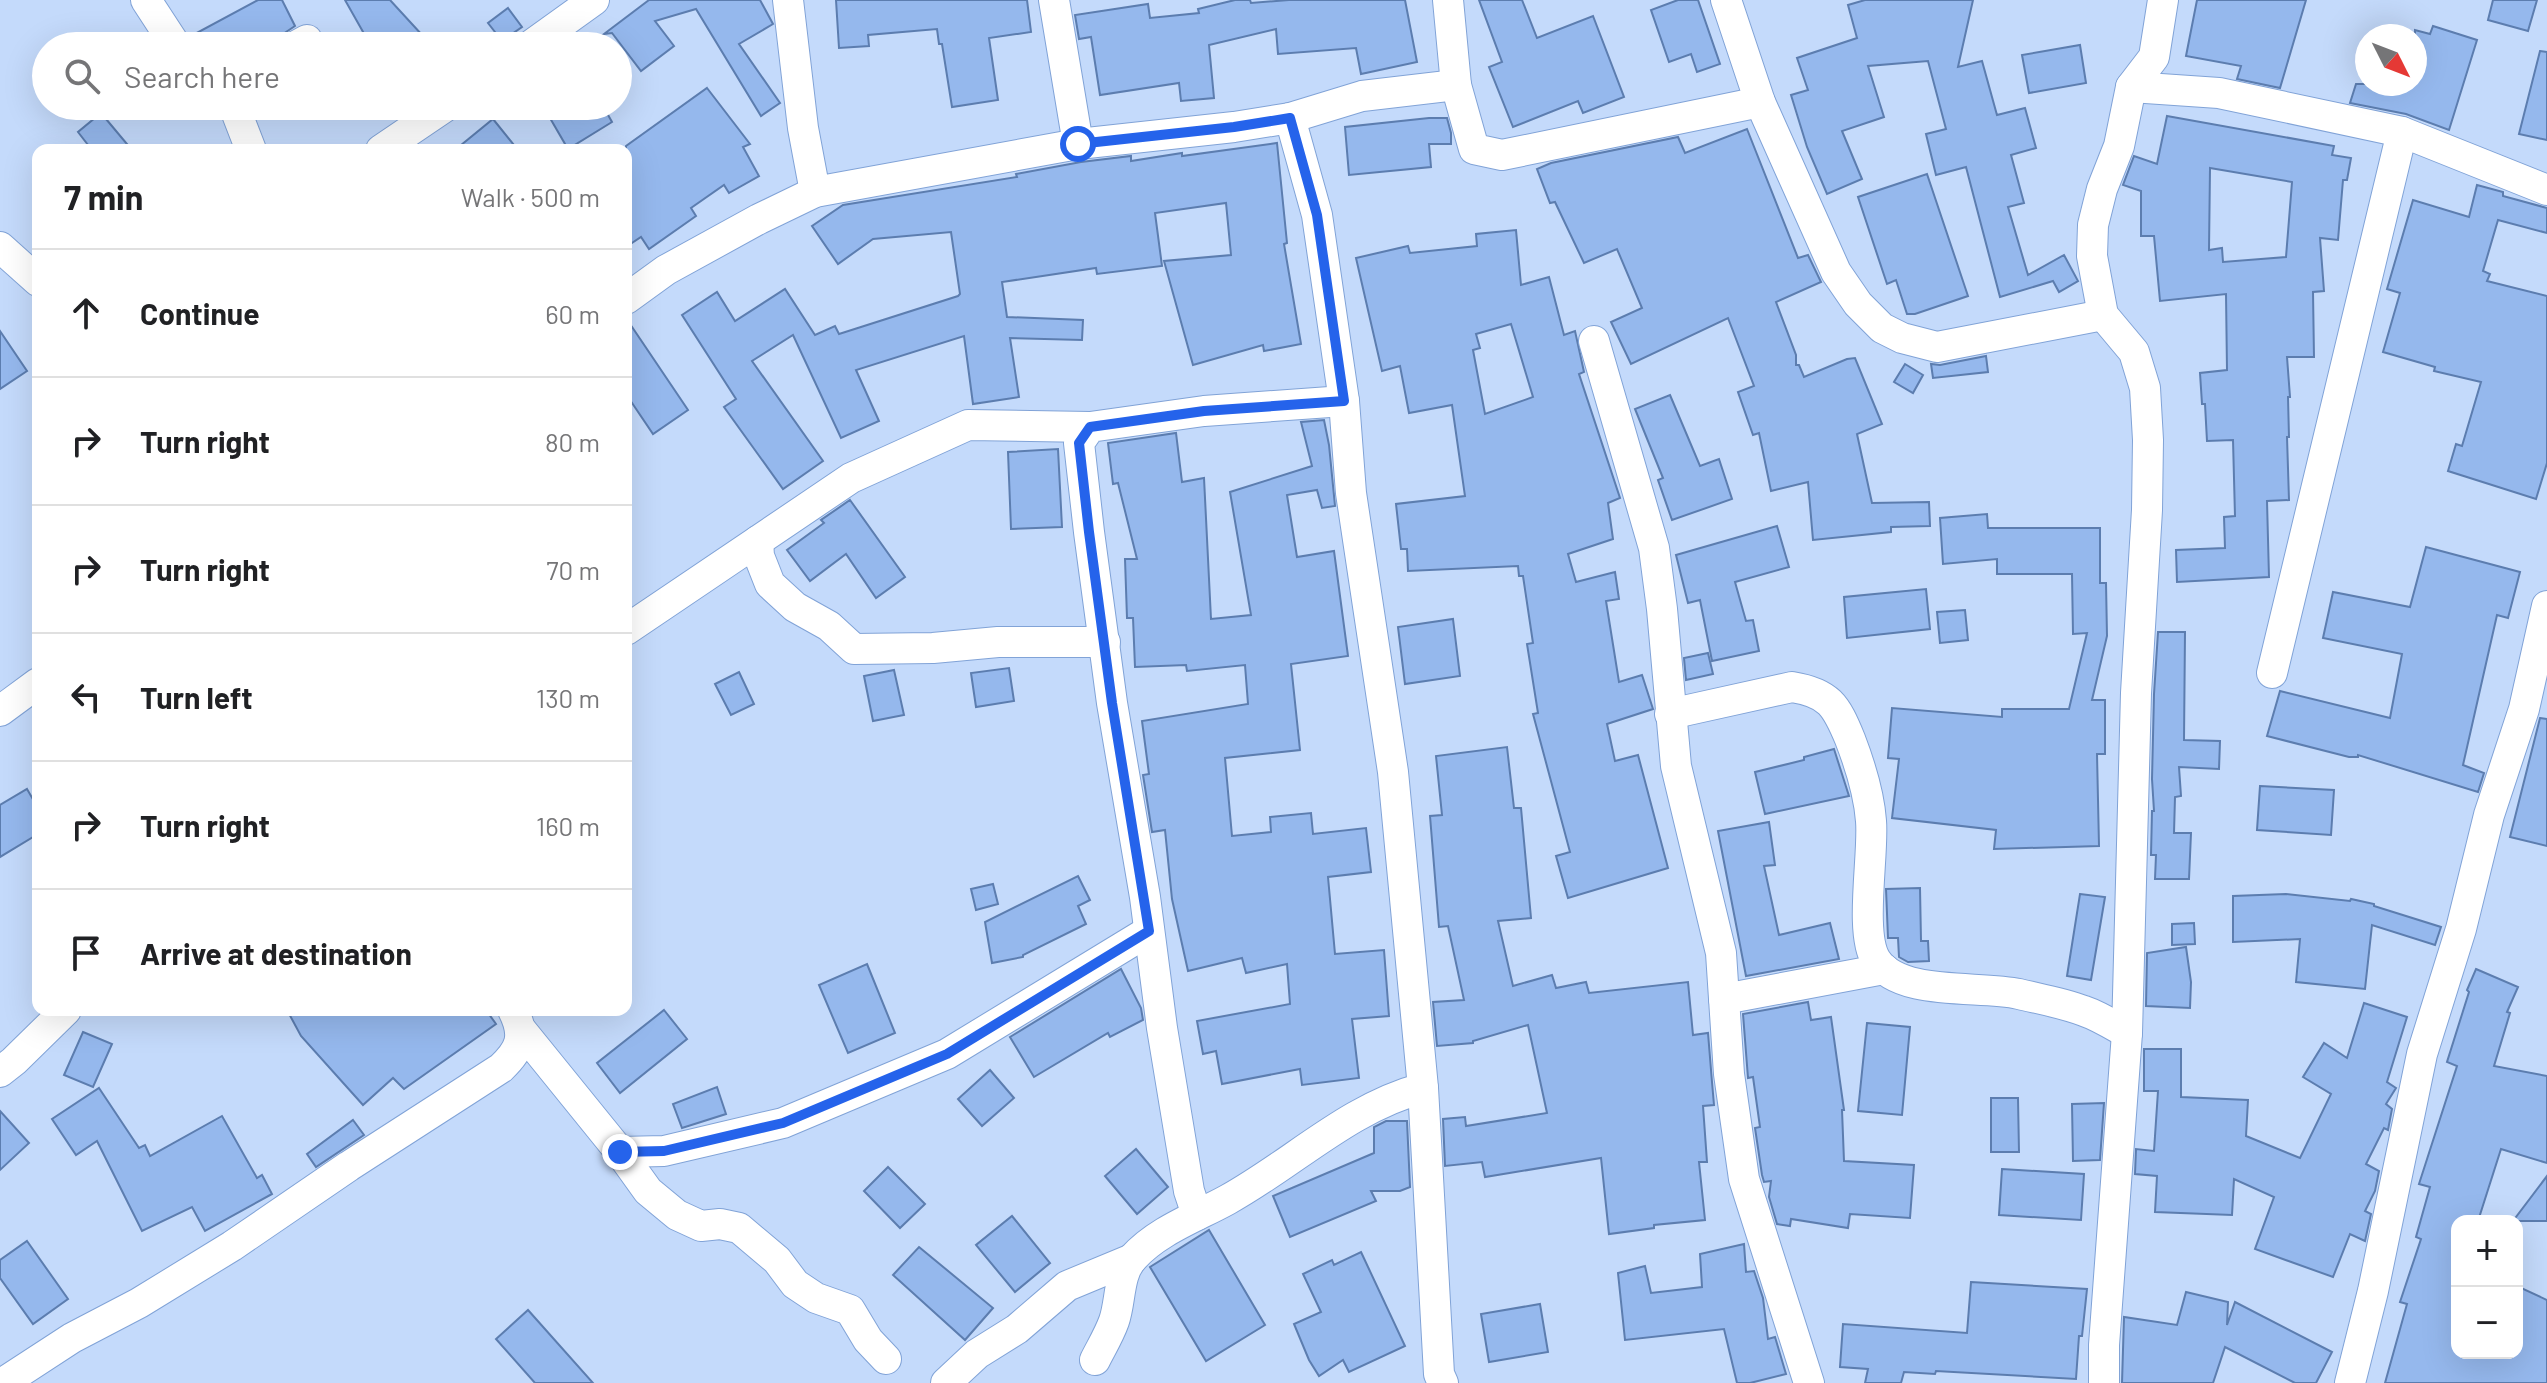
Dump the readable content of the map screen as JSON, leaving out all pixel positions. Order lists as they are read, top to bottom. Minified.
{"north":"bottom right","page":{"search":"Search here","heading":["7 min","Walk · 500 m"],"list":[["Continue","60 m"],["Turn right","80 m"],["Turn right","70 m"],["Turn left","130 m"],["Turn right","160 m"],"Arrive at destination"],"map_buttons":["+","−"]}}
